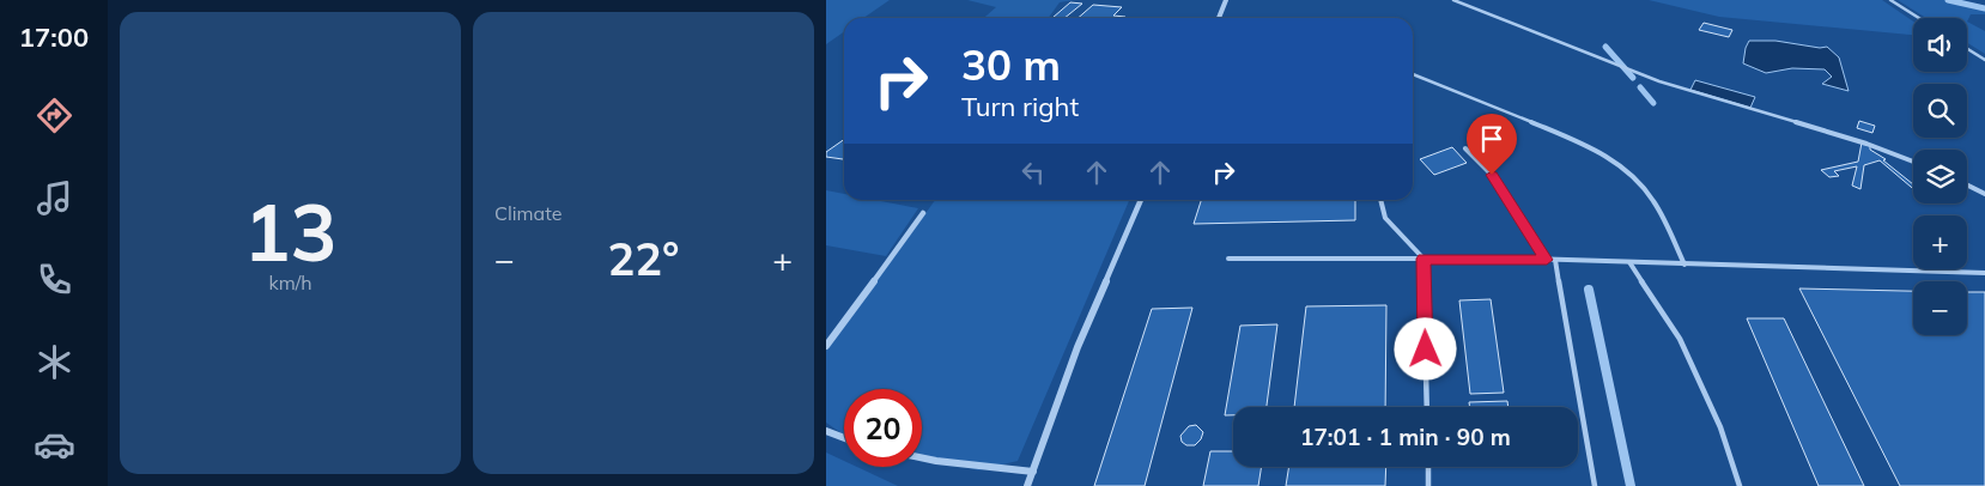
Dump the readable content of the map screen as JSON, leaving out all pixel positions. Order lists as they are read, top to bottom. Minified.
{"page":{"tabs":"17:00","tile":[["13","km/h"],"Climate"],"map_buttons":["+","−"],"turn":["30 m","Turn right"],"heat":["−","22°","+"],"limit":"20","trip":"17:01 · 1 min · 90 m"}}
